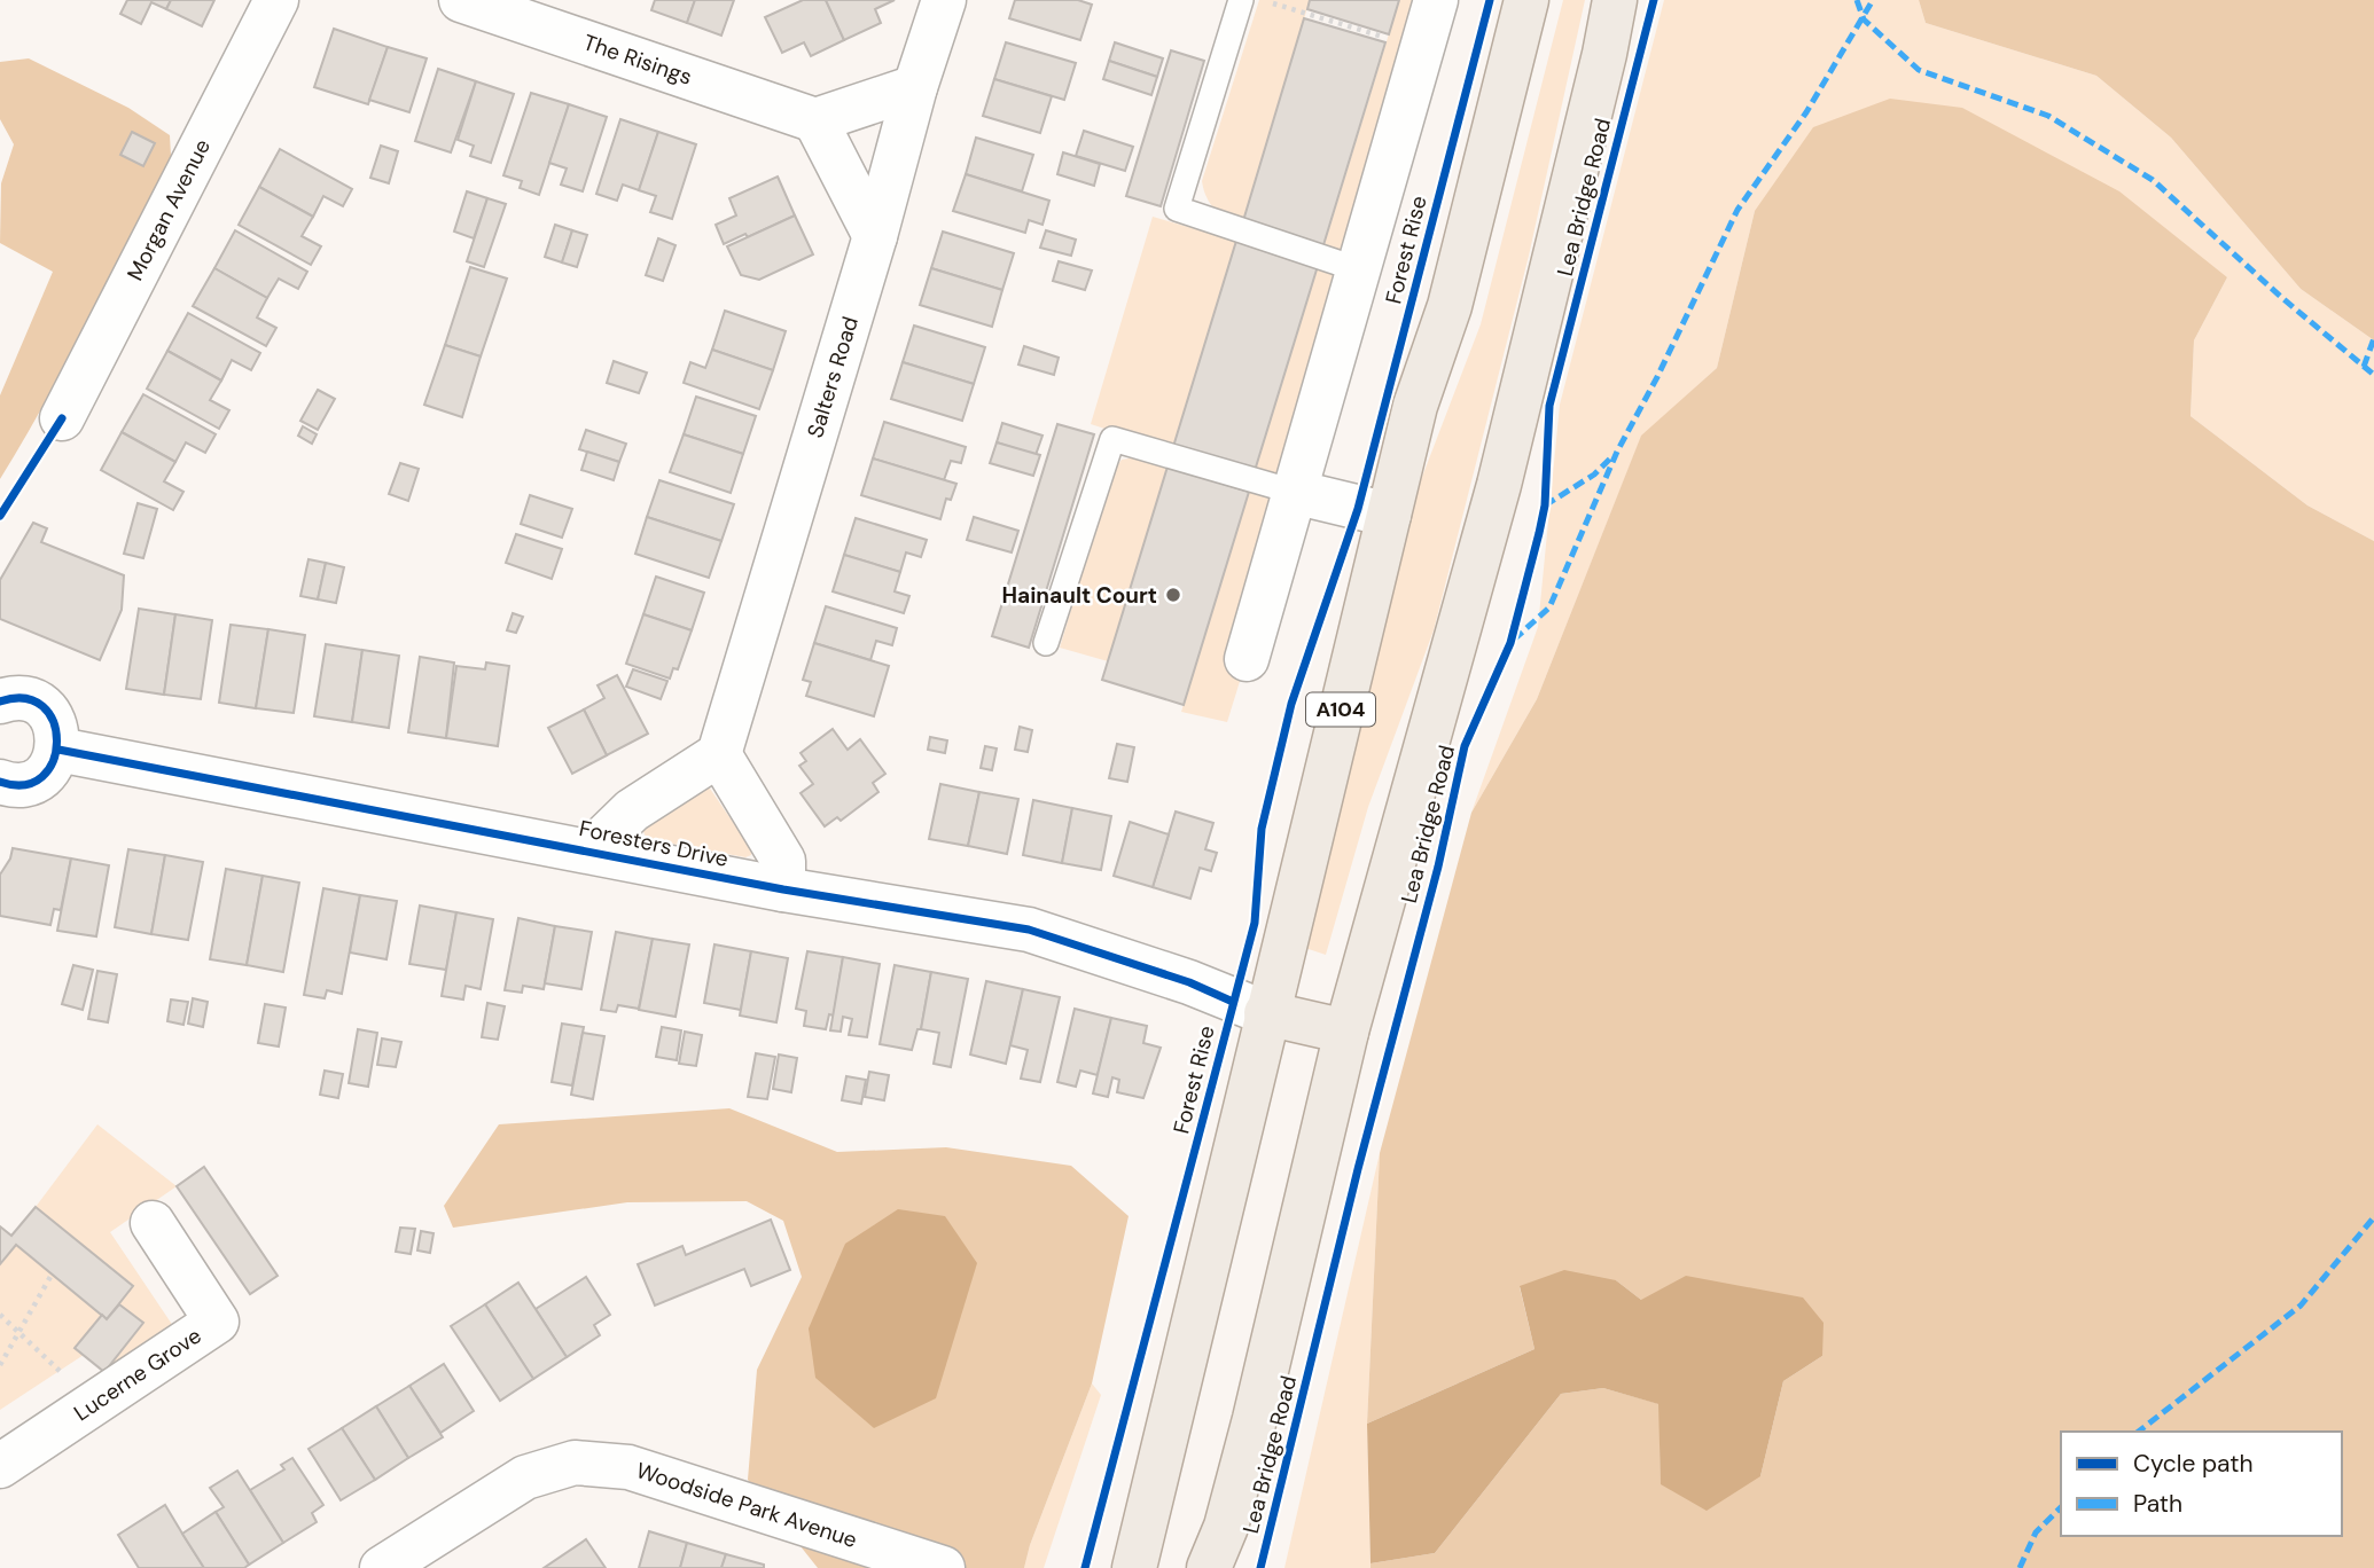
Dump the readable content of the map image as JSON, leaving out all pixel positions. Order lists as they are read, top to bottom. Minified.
{"streets":{"main road":["Lea Bridge Road","A104"],"street":["The Risings","Morgan Avenue","Forest Rise","Salters Road","Foresters Drive","Lucerne Grove","Woodside Park Avenue"]},"crossings":[["A104","Foresters Drive"]],"places":["Hainault Court"],"legend":["Cycle path","Path"]}
